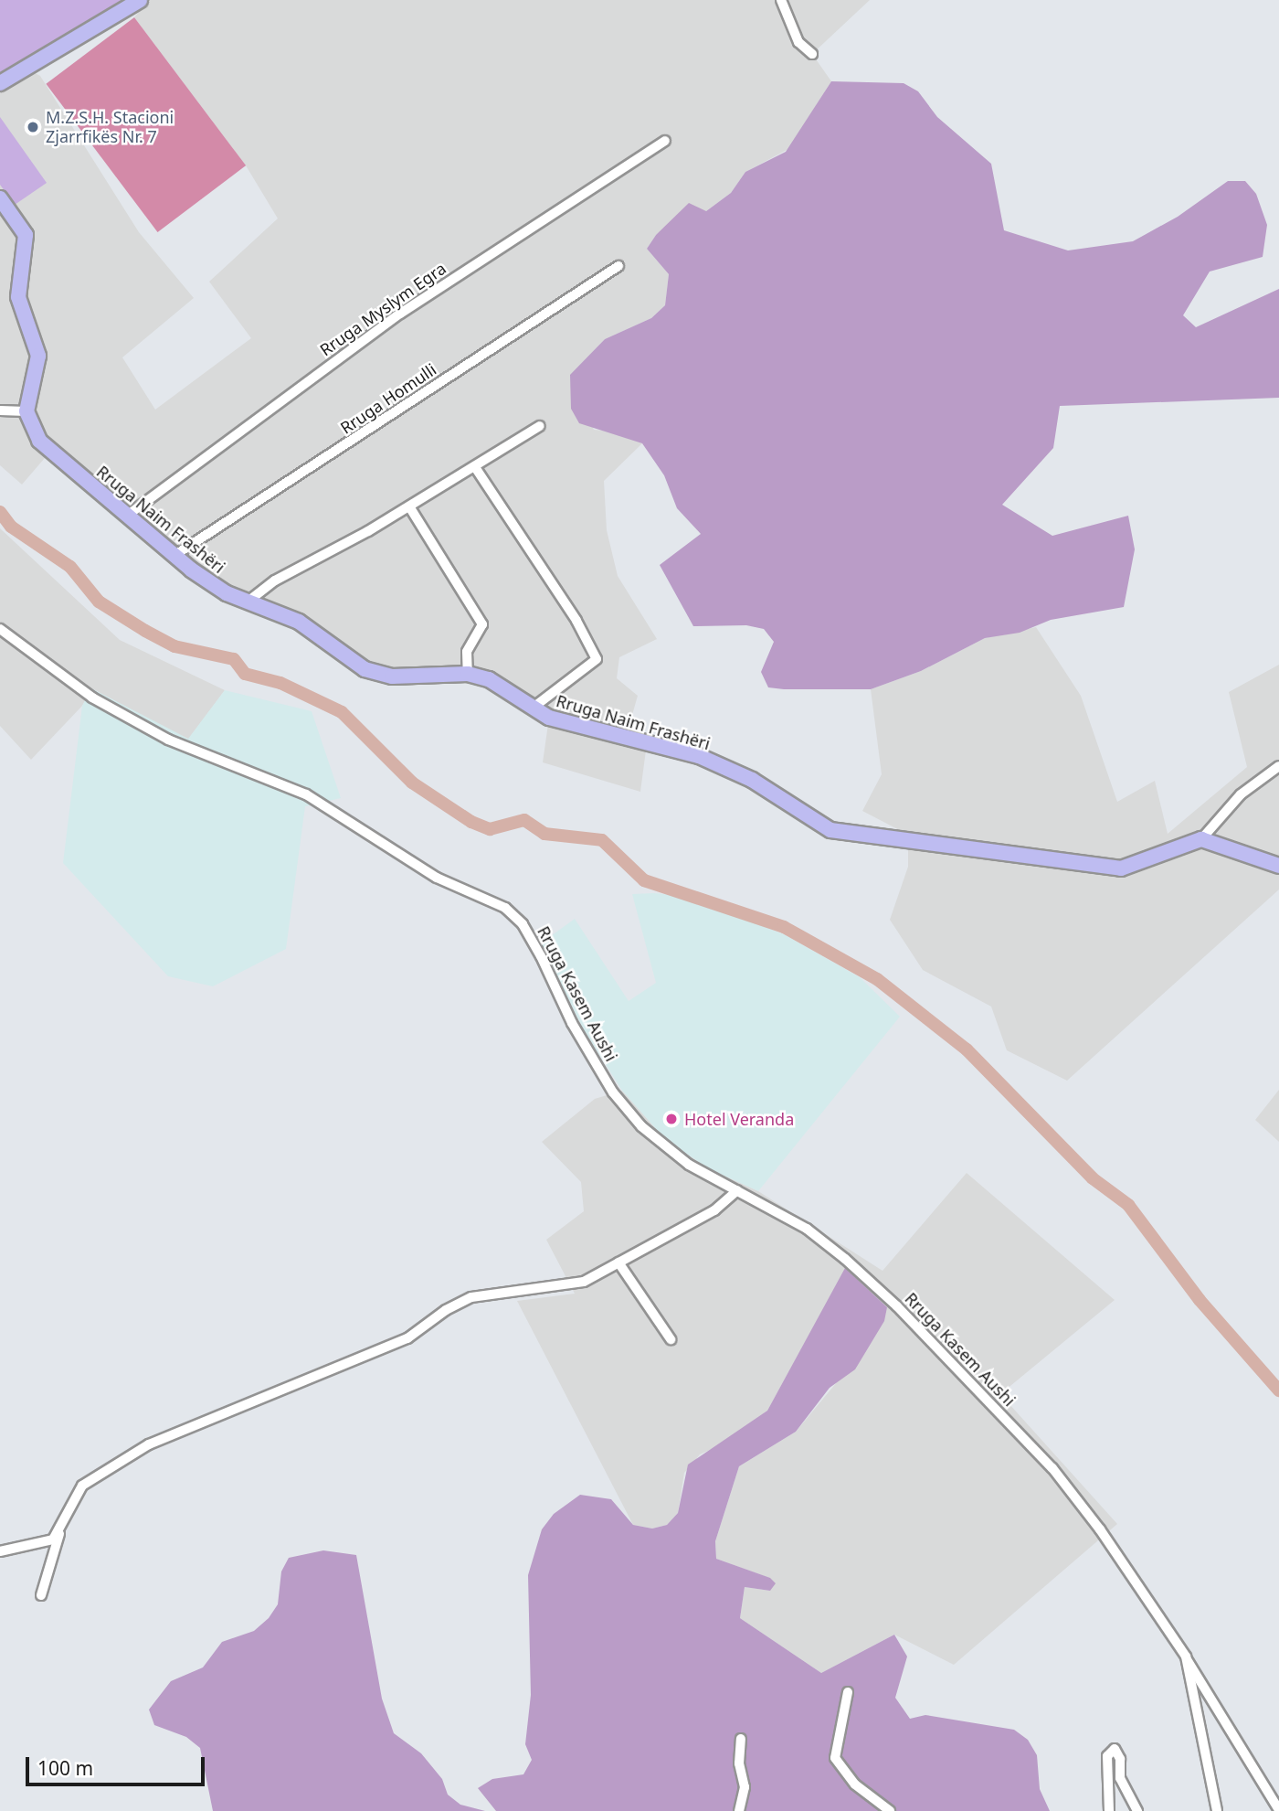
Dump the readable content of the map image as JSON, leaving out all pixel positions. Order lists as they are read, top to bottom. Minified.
{"streets":{"street":["Rruga Myslym Egra","Rruga Homulli","Rruga Naim Frashëri","Rruga Kasem Aushi"]},"crossings":[["Rruga Myslym Egra","Rruga Naim Frashëri"],["Rruga Homulli","Rruga Naim Frashëri"]],"places":["M.Z.S.H. Stacioni Zjarrfikës Nr. 7","Hotel Veranda"],"scale_bar":"100 m"}
